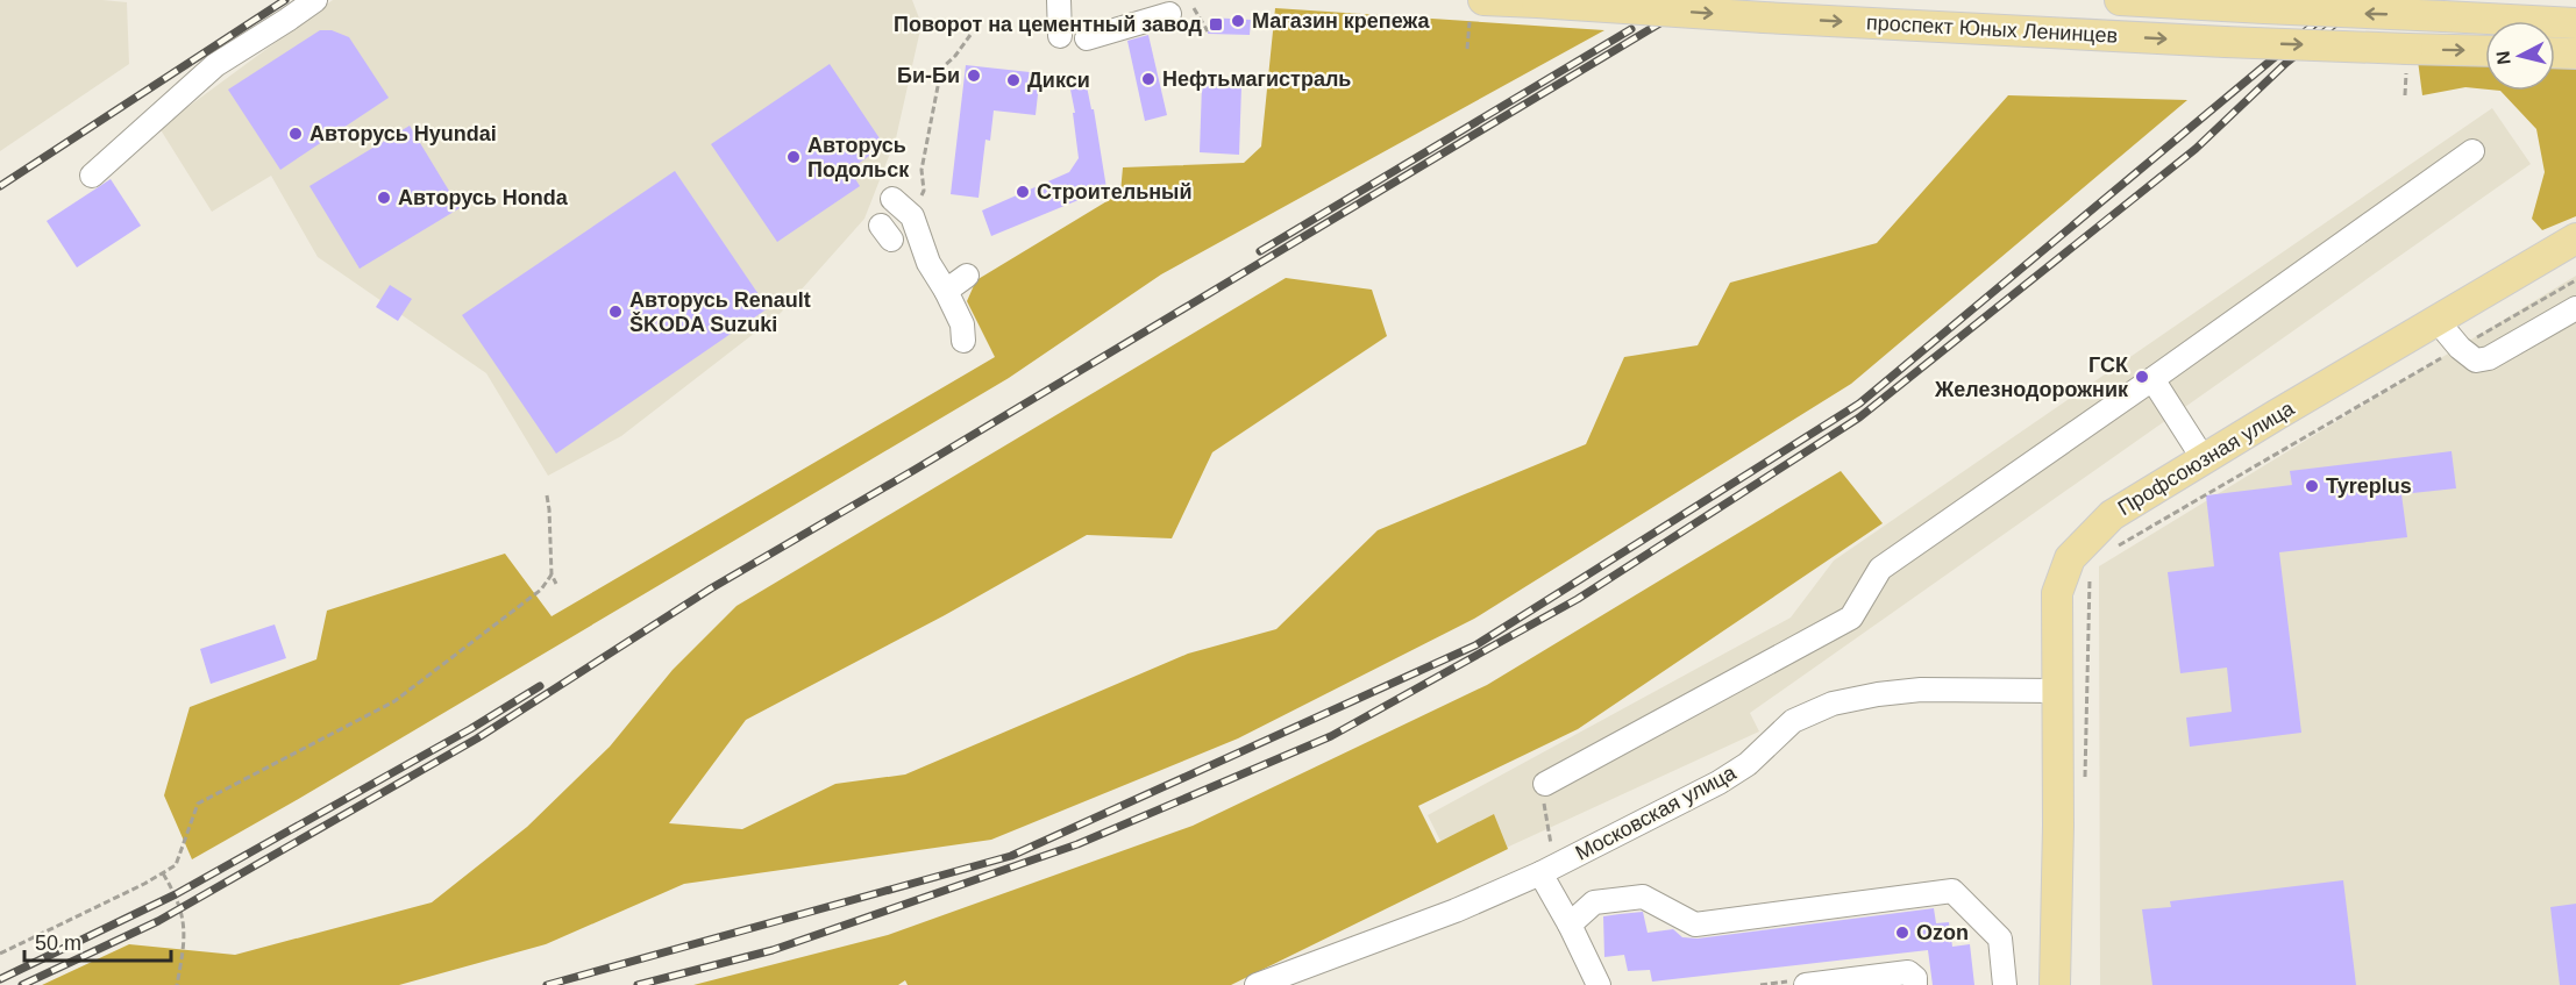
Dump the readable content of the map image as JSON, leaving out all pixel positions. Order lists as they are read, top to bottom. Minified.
{"streets":{"main road":["проспект Юных Ленинцев","Профсоюзная улица"],"street":["Московская улица"]},"crossings":[["Профсоюзная улица","Московская улица"]],"places":{"other":["Магазин крепежа","Би-Би","Нефтьмагистраль","Дикси","Авторусь Hyundai","Авторусь Подольск","Строительный","Авторусь Honda","Авторусь Renault ŠKODA Suzuki","ГСК Железнодорожник","Tyreplus","Ozon"],"transit":["Поворот на цементный завод"]},"scale_bar":"50 m","north":"left"}
